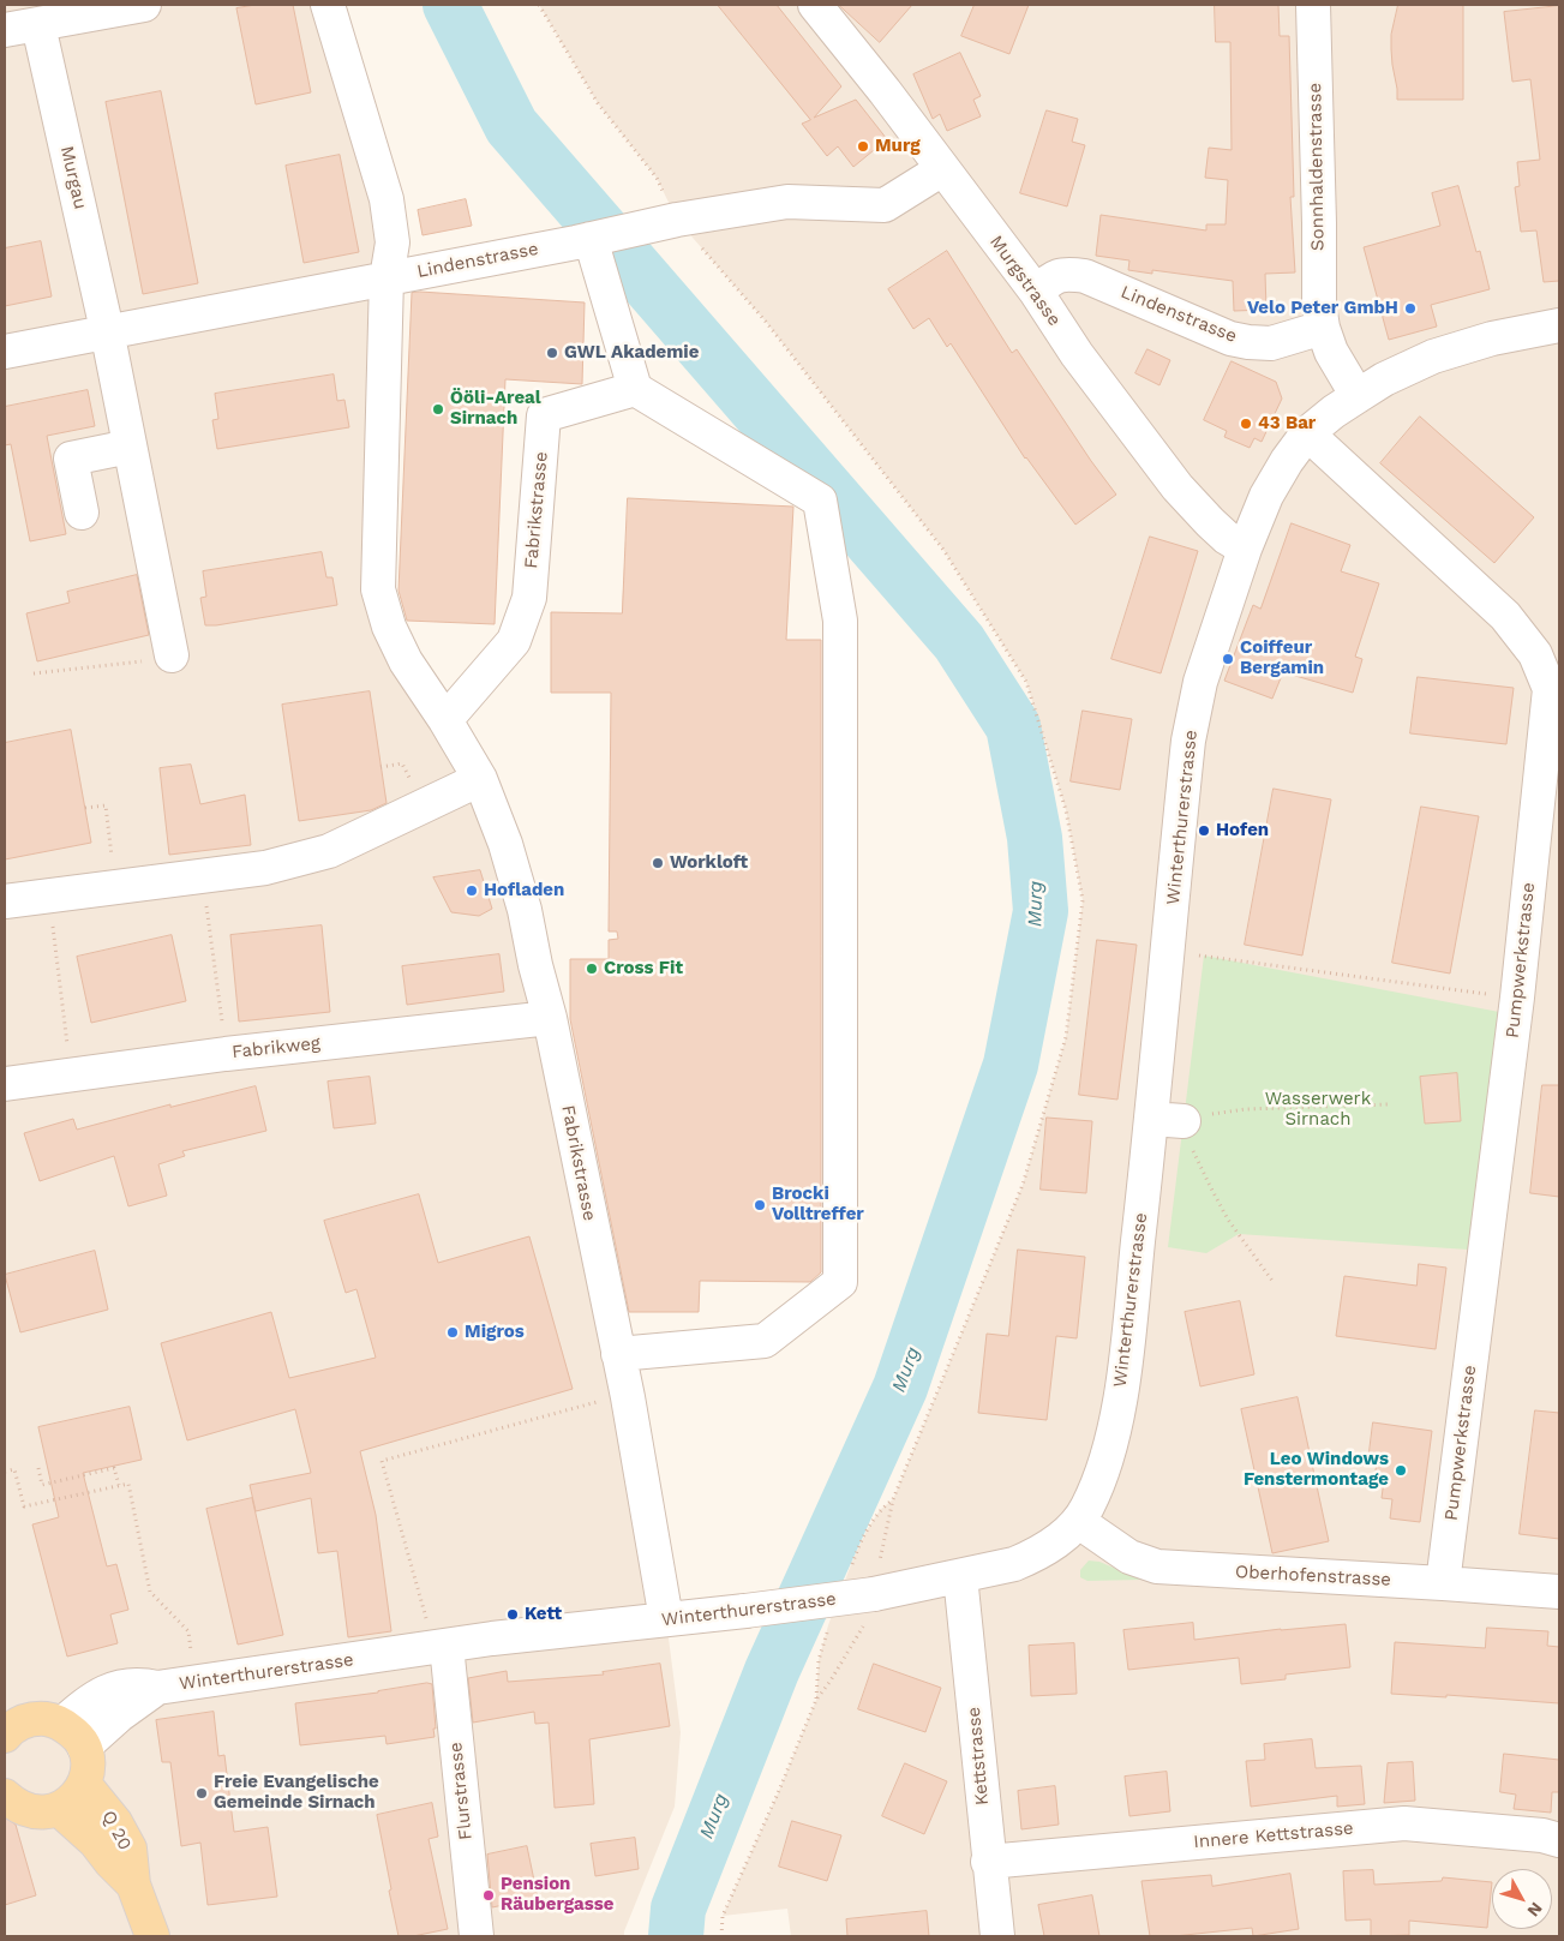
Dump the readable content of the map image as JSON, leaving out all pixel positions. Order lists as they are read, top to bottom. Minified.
{"streets":{"main road":["Q 20"],"street":["Sonnhaldenstrasse","Murgau","Lindenstrasse","Murgstrasse","Fabrikstrasse","Winterthurerstrasse","Pumpwerkstrasse","Fabrikweg","Oberhofenstrasse","Kettstrasse","Flurstrasse","Innere Kettstrasse"]},"crossings":[["Sonnhaldenstrasse","Lindenstrasse"],["Murgau","Lindenstrasse"],["Lindenstrasse","Murgstrasse"],["Lindenstrasse","Fabrikstrasse"],["Murgstrasse","Winterthurerstrasse"],["Fabrikstrasse","Winterthurerstrasse"],["Fabrikstrasse","Fabrikweg"],["Winterthurerstrasse","Pumpwerkstrasse"],["Winterthurerstrasse","Oberhofenstrasse"],["Winterthurerstrasse","Kettstrasse"],["Winterthurerstrasse","Flurstrasse"],["Pumpwerkstrasse","Oberhofenstrasse"],["Kettstrasse","Innere Kettstrasse"]],"water":["Murg"],"parks":["Wasserwerk Sirnach"],"places":["Murg","Velo Peter GmbH","GWL Akademie","Ööli-Areal Sirnach","43 Bar","Coiffeur Bergamin","Hofen","Workloft","Hofladen","Cross Fit","Brocki Volltreffer","Migros","Leo Windows Fenstermontage","Kett","Freie Evangelische Gemeinde Sirnach","Pension Räubergasse"],"north":"bottom right"}
